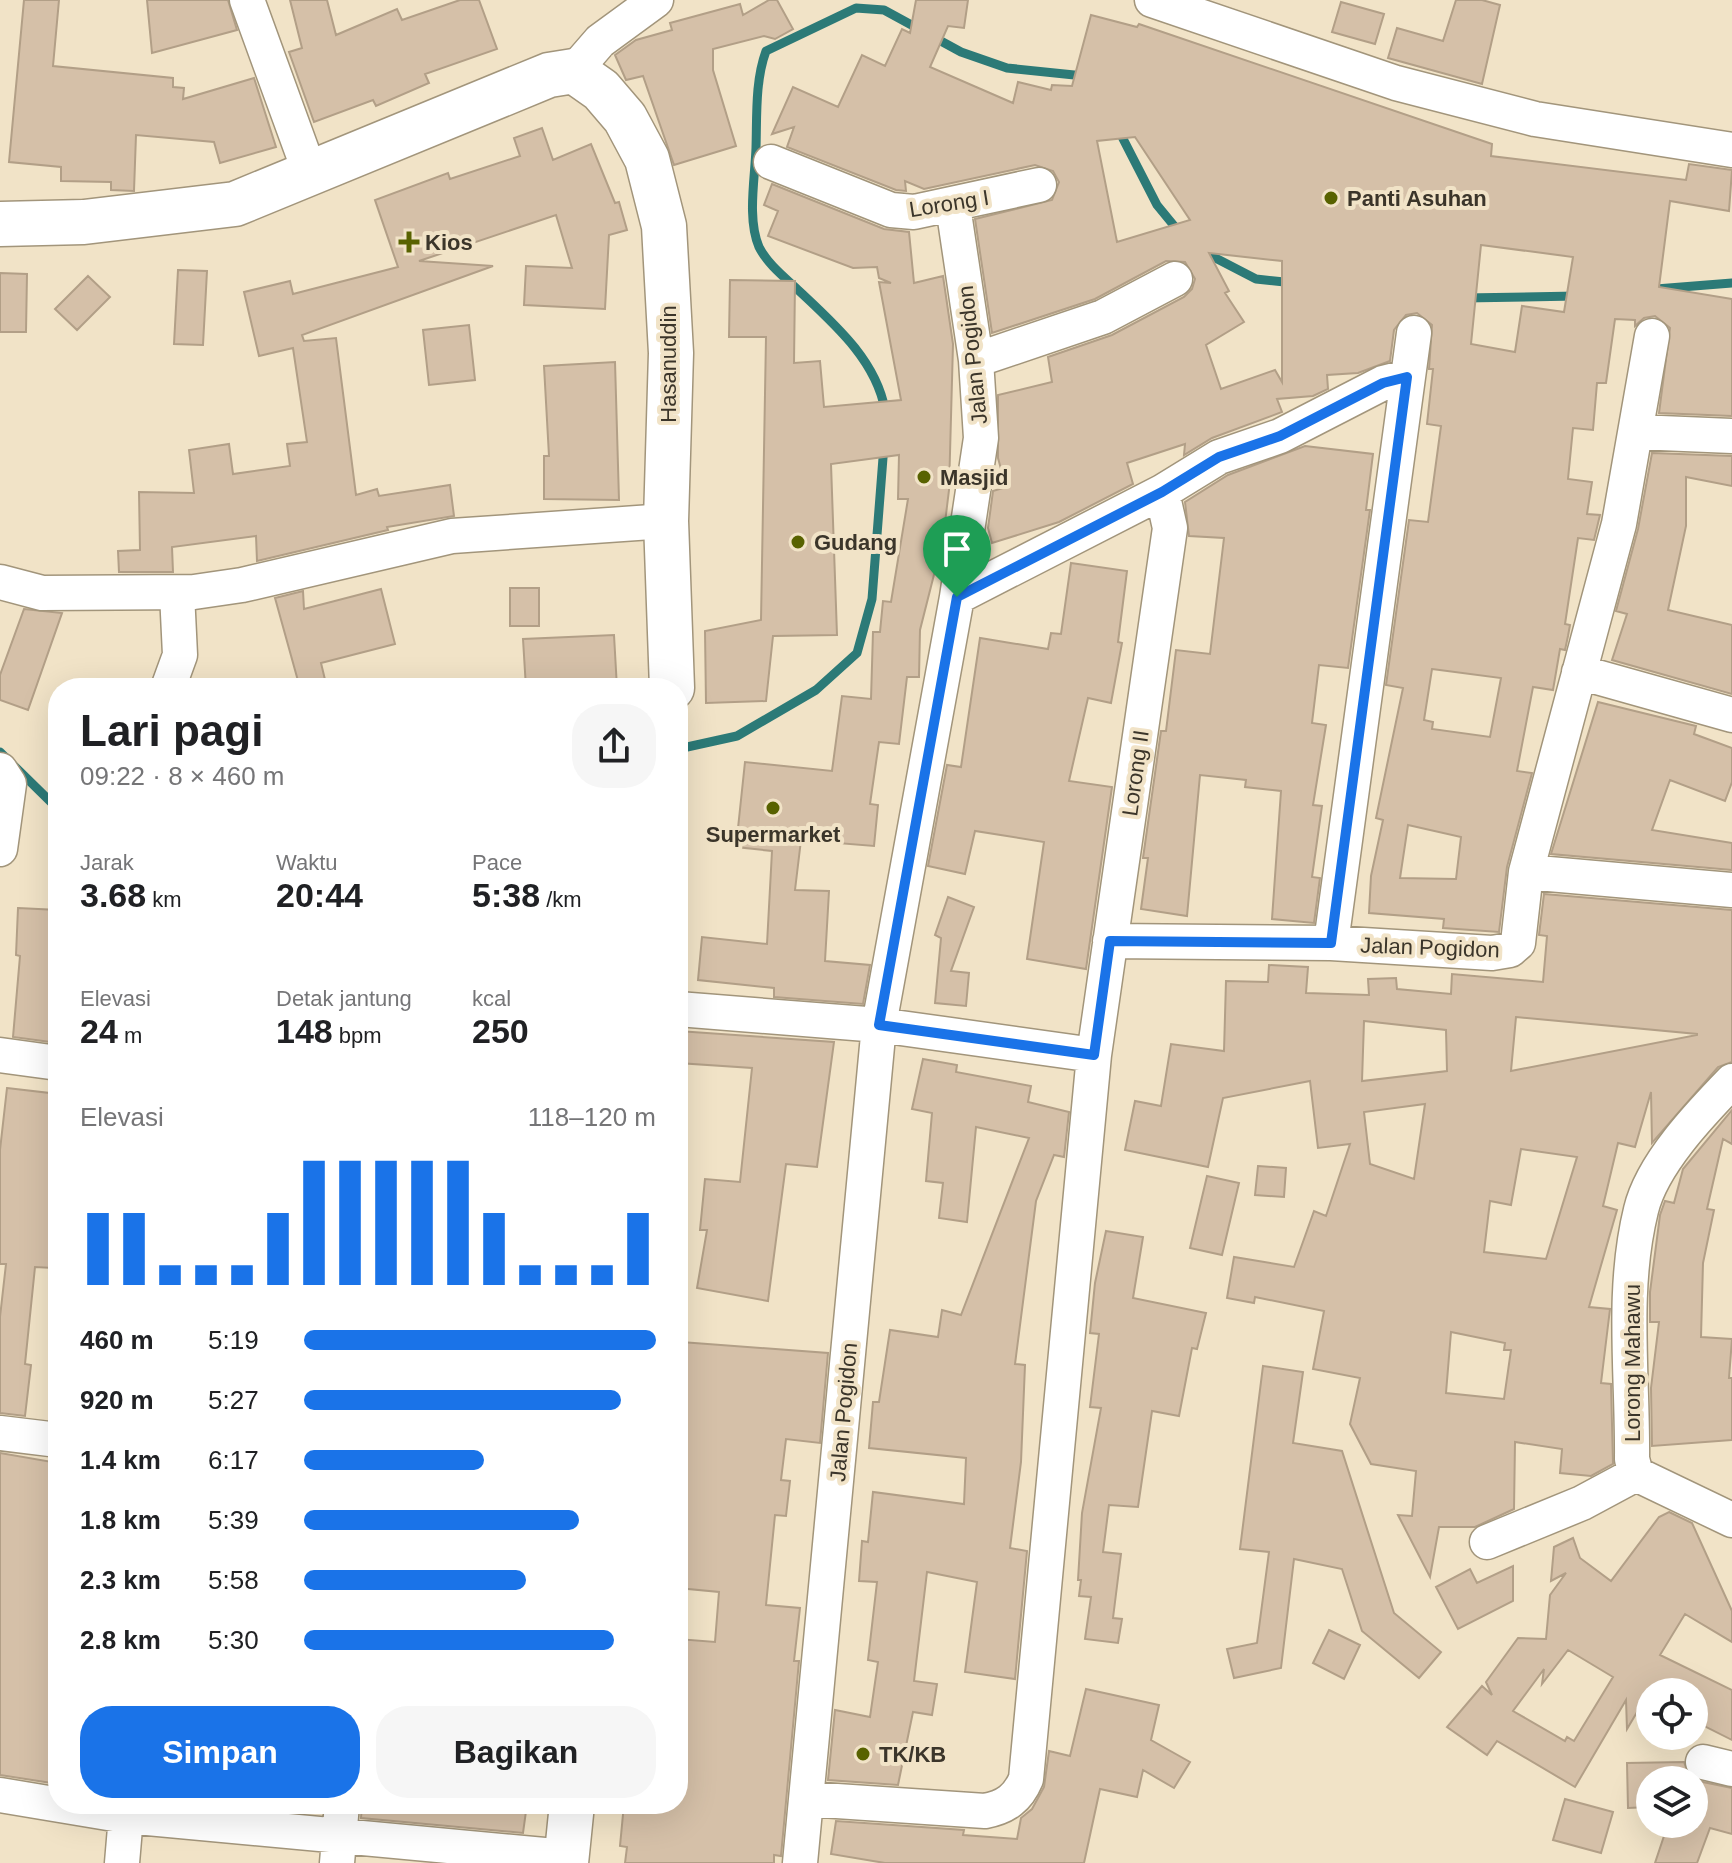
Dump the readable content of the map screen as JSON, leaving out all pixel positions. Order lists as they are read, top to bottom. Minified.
{"streets":{"highway":["Hasanuddin"],"street":["Lorong I","Jalan Pogidon","Lorong II","Lorong Mahawu"]},"crossings":[["Lorong I","Jalan Pogidon"],["Jalan Pogidon","Lorong II"]],"places":{"other":["Panti Asuhan","Masjid","Gudang","Supermarket","TK/KB"],"health":["Kios"]},"page":{"heading":["Lari pagi","09:22 · 8 × 460 m"],"stats":[["Jarak","3.68 km"],["Waktu","20:44"],["Pace","5:38 /km"],["Elevasi","24 m"],["Detak jantung","148 bpm"],["kcal","250"]],"chart":["Elevasi","118–120 m"],"list":[{"name":"460 m","note":"5:19"},{"name":"920 m","note":"5:27"},{"name":"1.4 km","note":"6:17"},{"name":"1.8 km","note":"5:39"},{"name":"2.3 km","note":"5:58"},{"name":"2.8 km","note":"5:30"}],"buttons":["Simpan","Bagikan"]}}
